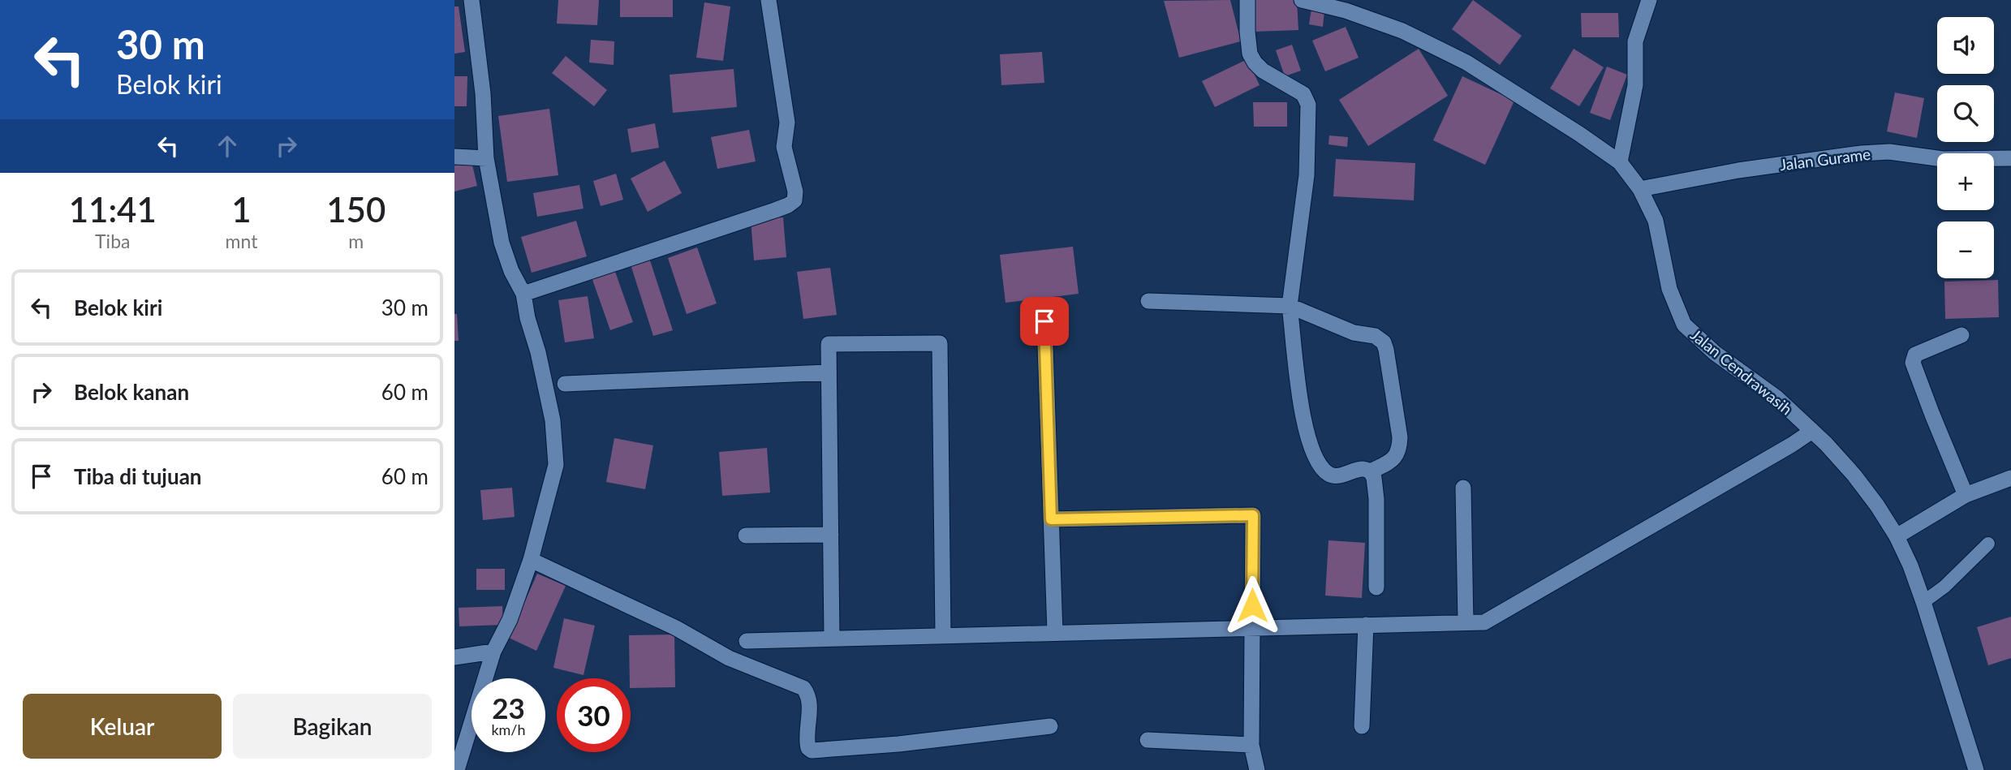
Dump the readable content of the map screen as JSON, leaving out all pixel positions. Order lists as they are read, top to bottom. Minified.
{"streets":{"street":["Jalan Gurame","Jalan Cendrawasih"]},"crossings":[["Jalan Gurame","Jalan Cendrawasih"]],"page":{"turn":["30 m","Belok kiri"],"map_buttons":["+","−"],"eta":["11:41","Tiba","1","mnt","150","m"],"list":[{"name":"Belok kiri","value":"30 m"},{"name":"Belok kanan","value":"60 m"},{"name":"Tiba di tujuan","value":"60 m"}],"speed":"23 km/h","limit":"30","buttons":["Keluar","Bagikan"]}}
